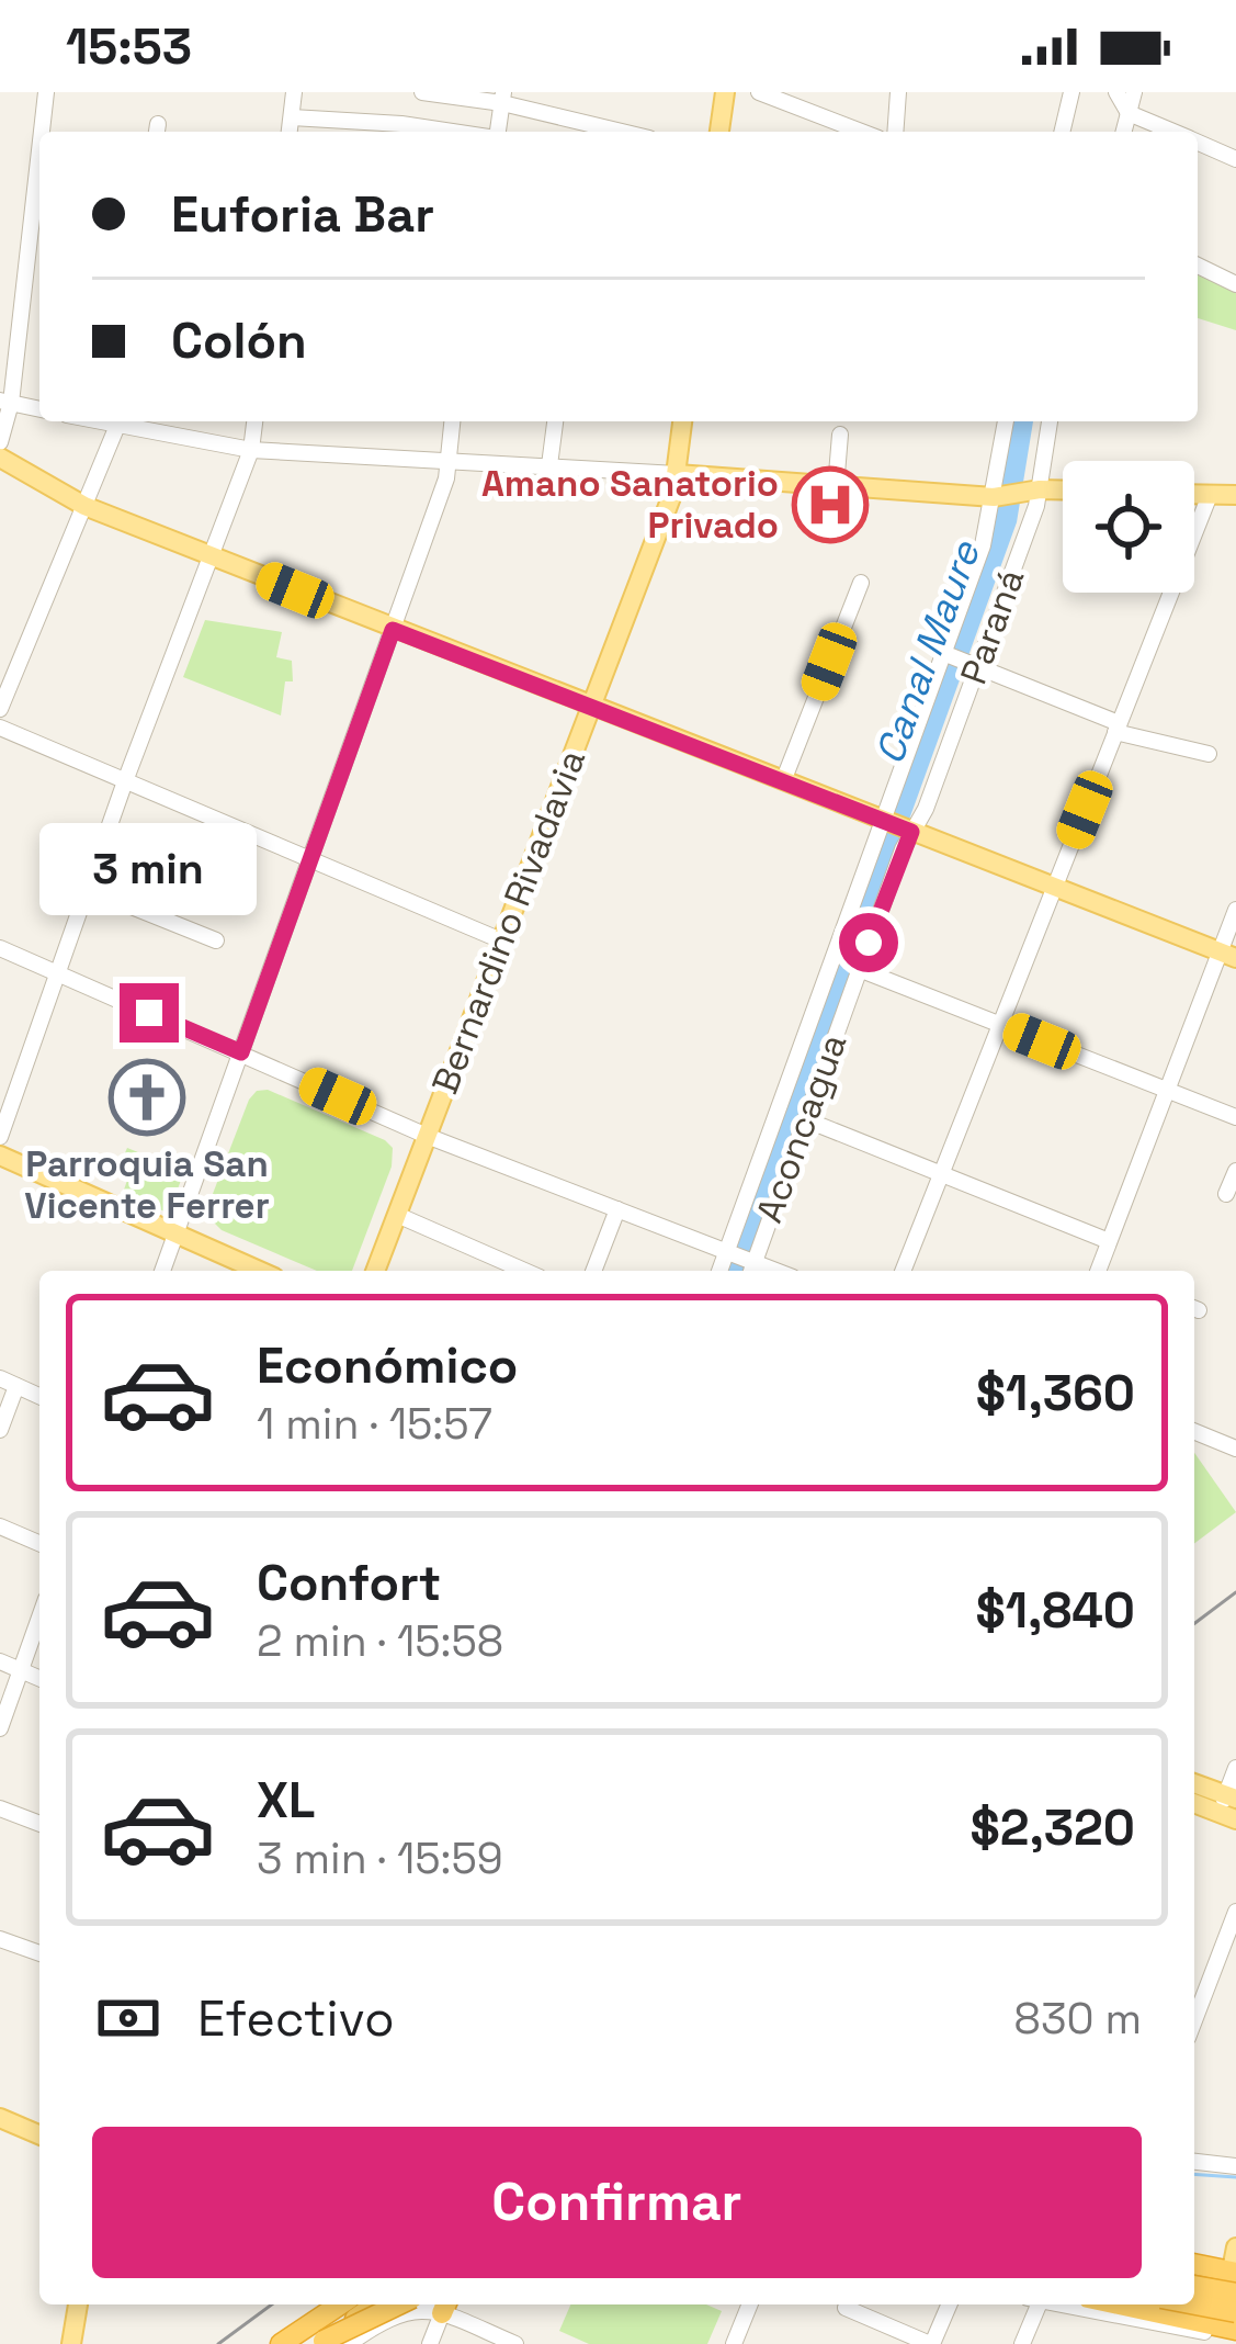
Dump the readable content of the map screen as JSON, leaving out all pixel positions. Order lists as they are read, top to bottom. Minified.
{"streets":{"main road":["Bernardino Rivadavia"],"street":["Paraná","Aconcagua"]},"crossings":[["Paraná","Aconcagua"]],"water":["Canal Maure"],"places":{"hospital":["Amano Sanatorio Privado"],"church":["Parroquia San Vicente Ferrer"]},"page":{"status":"15:53","banner":["Euforia Bar","Colón"],"bubble":"3 min","list":[{"name":"Económico","note":"1 min · 15:57","value":"$1,360"},{"name":"Confort","note":"2 min · 15:58","value":"$1,840"},{"name":"XL","note":"3 min · 15:59","value":"$2,320"}],"pay":["Efectivo","830 m"],"buttons":"Confirmar"}}
